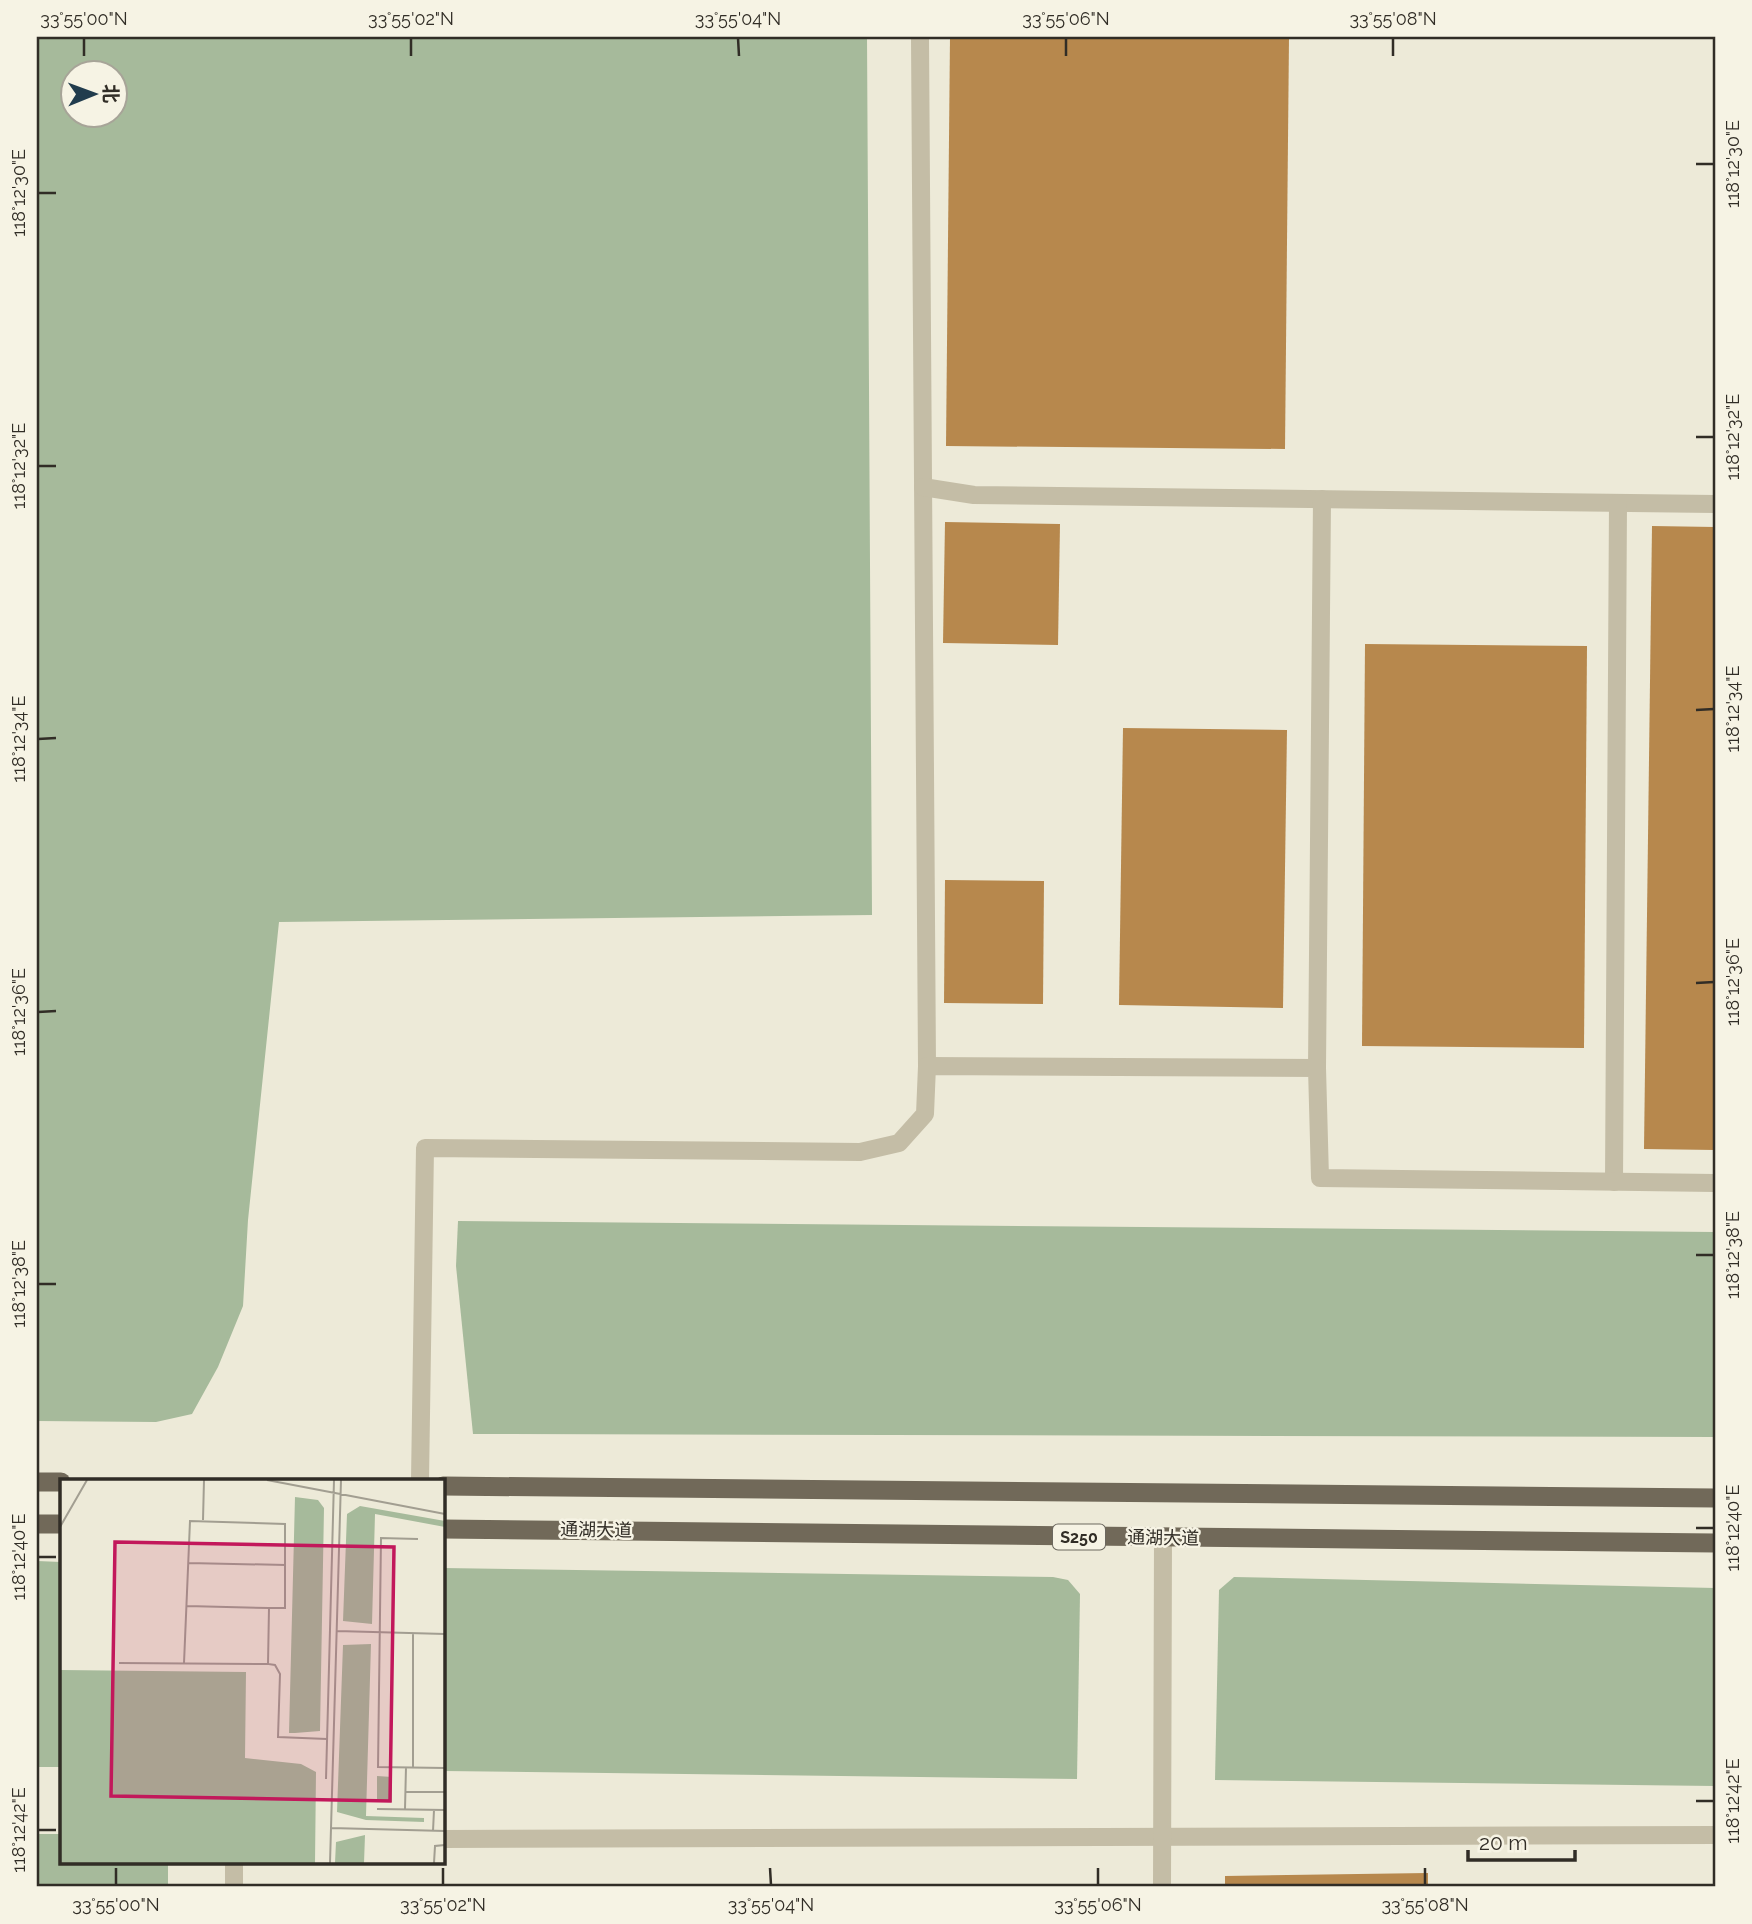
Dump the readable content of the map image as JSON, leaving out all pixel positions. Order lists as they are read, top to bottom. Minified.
{"streets":{"main road":["通湖大道","S250"]},"scale_bar":"20 m","north":"right","coordinates":["33°55'00\"N","33°55'02\"N","33°55'04\"N","33°55'06\"N","33°55'08\"N","118°12'30\"E","118°12'32\"E","118°12'34\"E","118°12'36\"E","118°12'38\"E","118°12'40\"E","118°12'42\"E"]}
